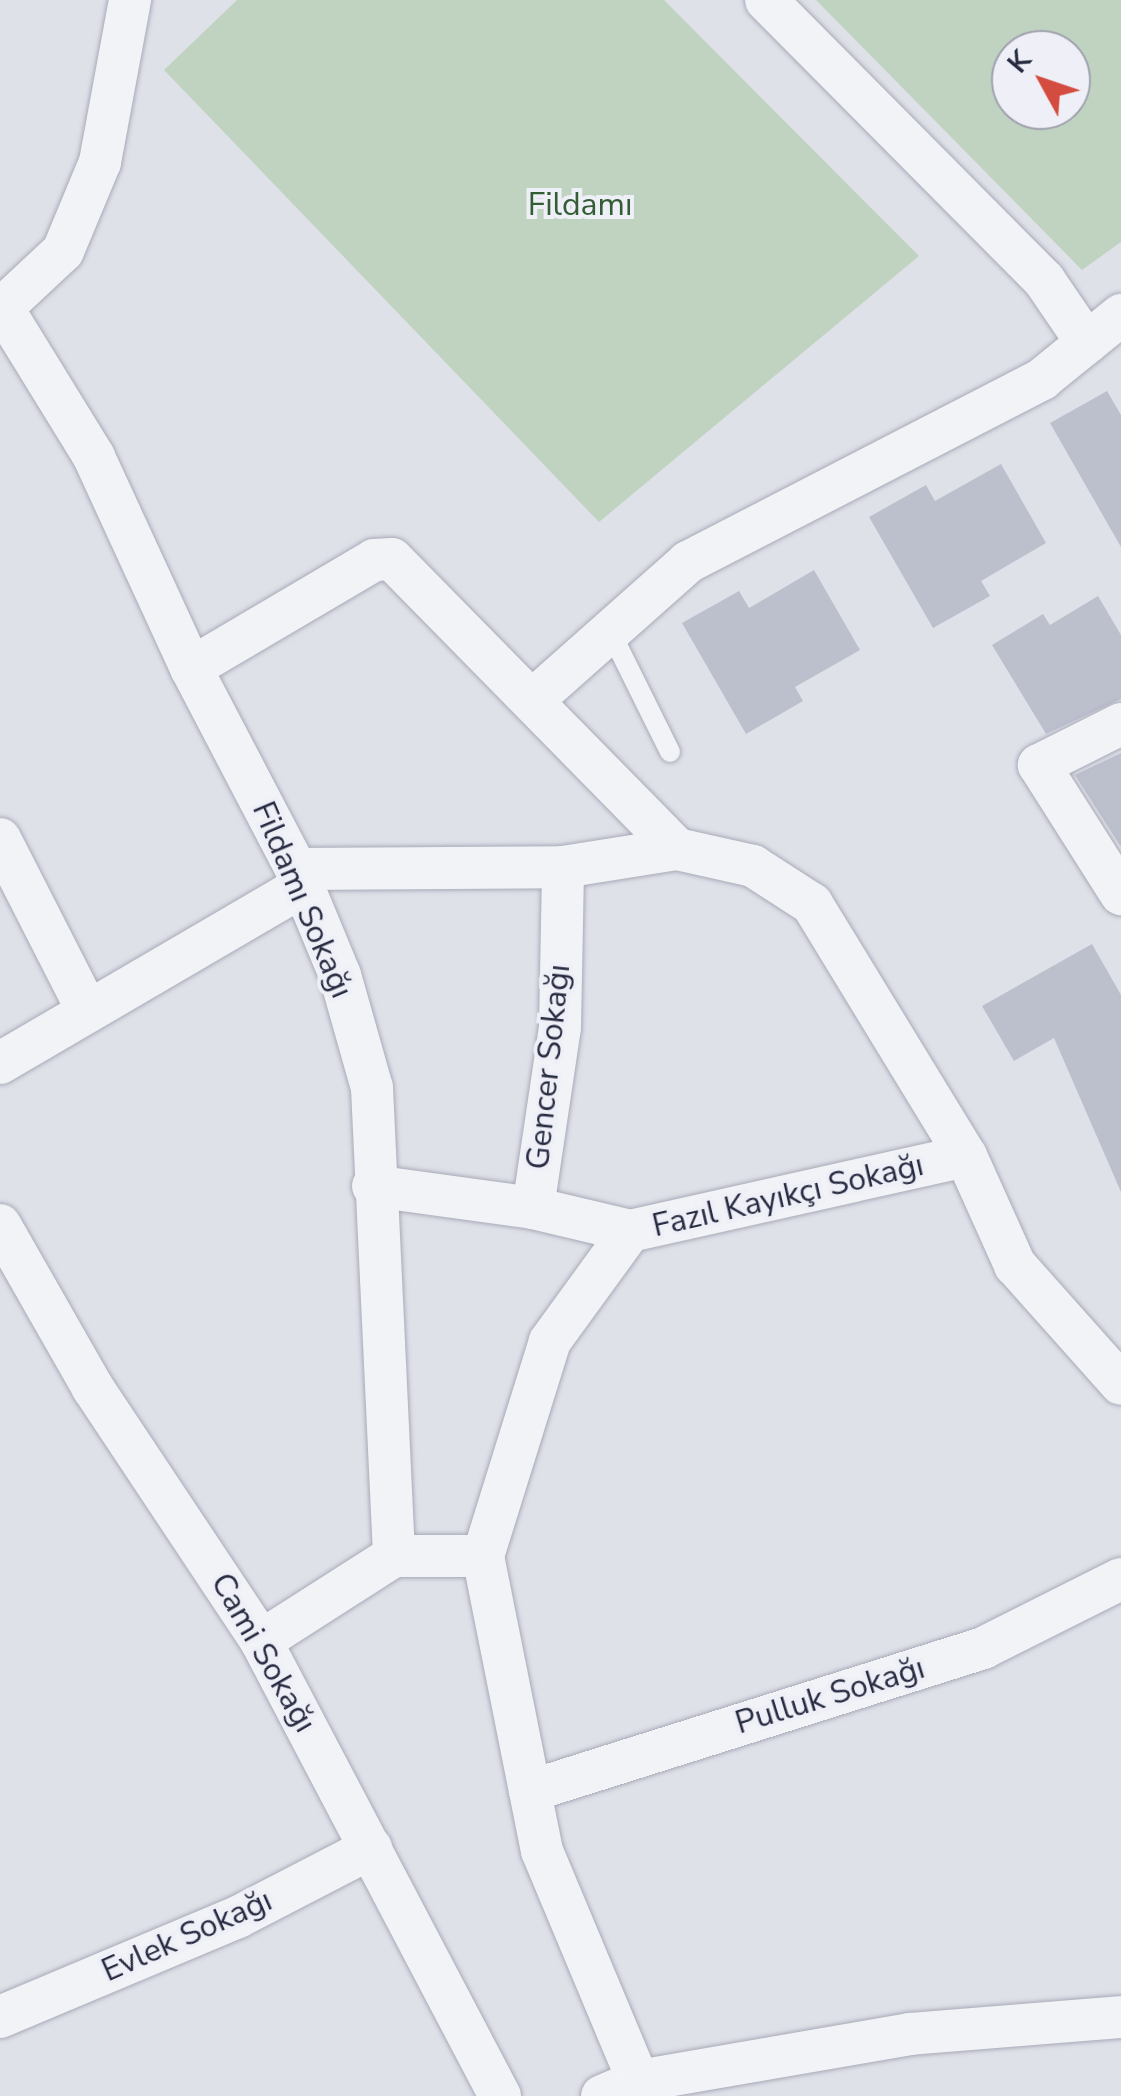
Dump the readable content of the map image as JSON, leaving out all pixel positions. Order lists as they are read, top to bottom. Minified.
{"streets":{"street":["Fildamı Sokağı","Gencer Sokağı","Fazıl Kayıkçı Sokağı","Cami Sokağı","Pulluk Sokağı","Evlek Sokağı"]},"crossings":[["Fildamı Sokağı","Fazıl Kayıkçı Sokağı"],["Gencer Sokağı","Fazıl Kayıkçı Sokağı"],["Cami Sokağı","Evlek Sokağı"]],"parks":["Fildamı"],"north":"top left"}
